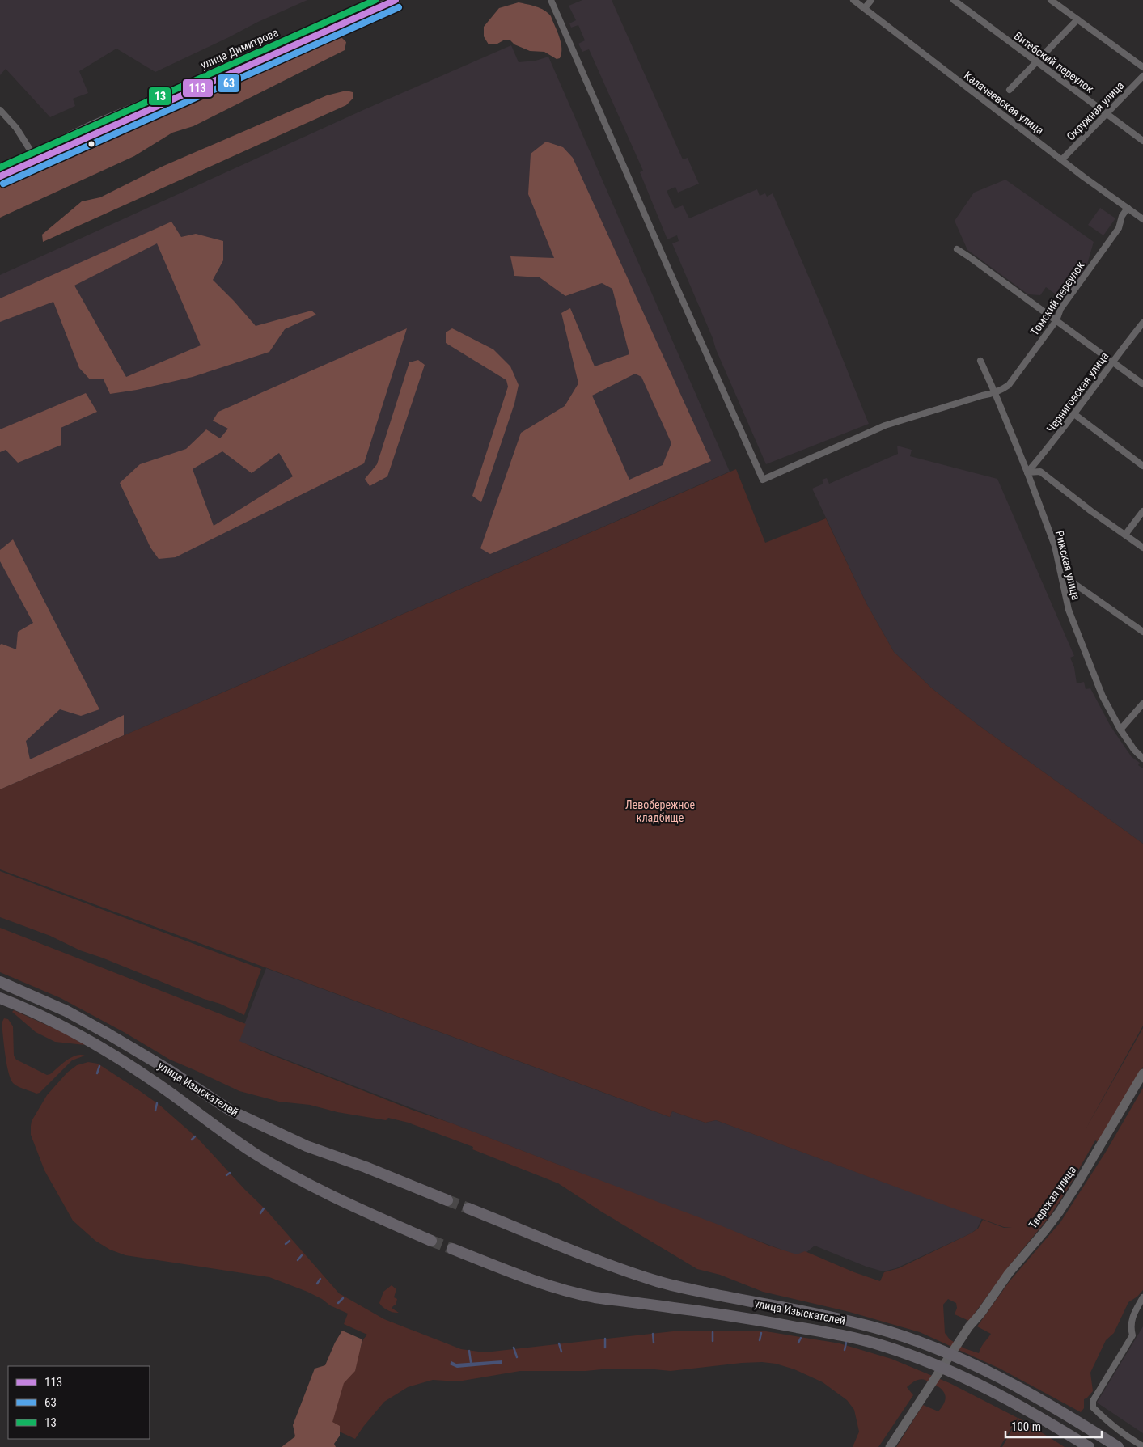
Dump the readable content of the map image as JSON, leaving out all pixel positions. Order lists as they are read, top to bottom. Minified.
{"streets":{"highway":["улица Изыскателей"],"main road":["улица Димитрова"],"street":["Витебский переулок","Калачеевская улица","Окружная улица","Томский переулок","Черниговская улица","Рижская улица","Тверская улица"]},"crossings":[["Витебский переулок","Окружная улица"],["Калачеевская улица","Окружная улица"],["Калачеевская улица","Томский переулок"],["Томский переулок","Рижская улица"],["Черниговская улица","Рижская улица"]],"parks":["Левобережное кладбище"],"lines":["transit line 113","transit line 13","transit line 63"],"legend":["113","63","13"],"scale_bar":"100 m"}
